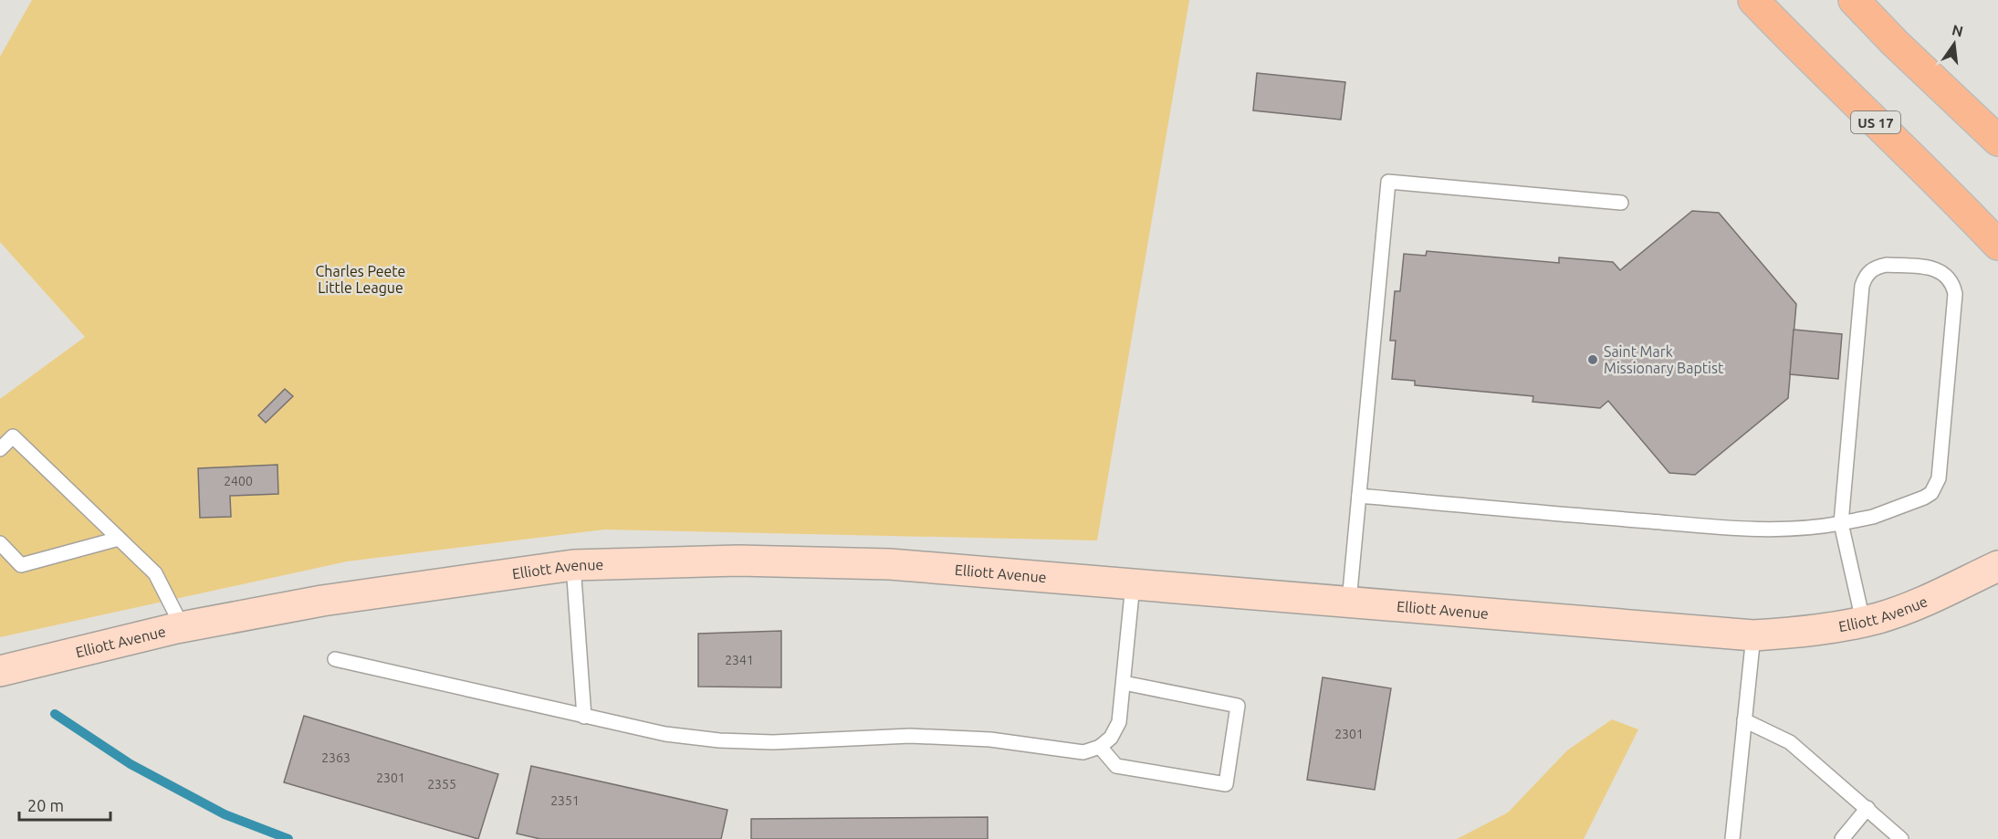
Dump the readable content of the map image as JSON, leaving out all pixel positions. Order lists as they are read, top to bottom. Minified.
{"streets":{"main road":["US 17"],"street":["Elliott Avenue"]},"parks":["Charles Peete Little League"],"places":["Saint Mark Missionary Baptist"],"house_numbers":["2400","2341","2301","2363","2301","2355","2351"],"scale_bar":"20 m","north":"top"}
